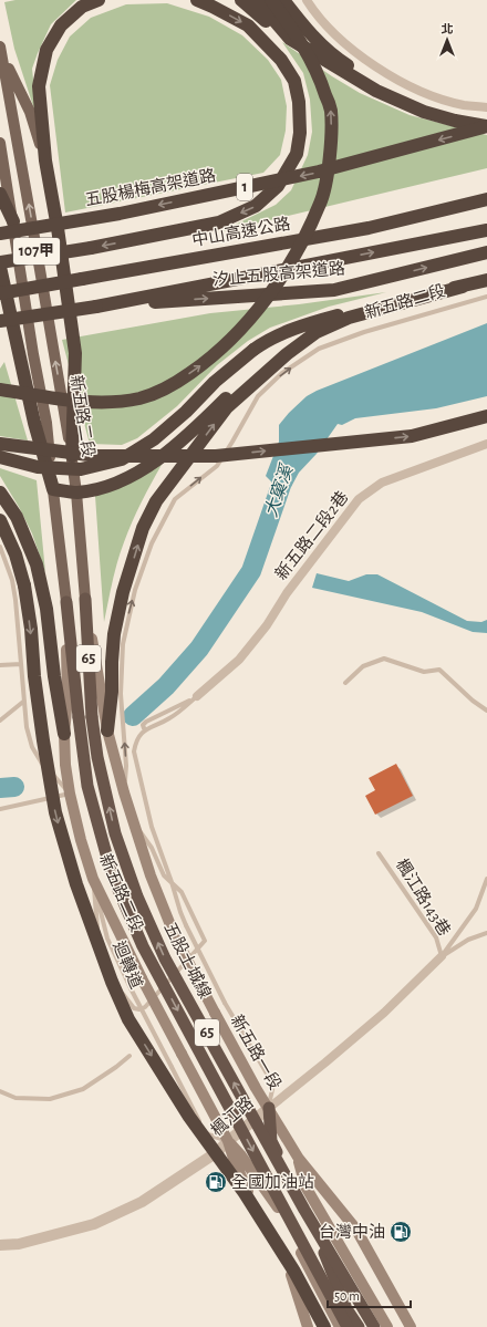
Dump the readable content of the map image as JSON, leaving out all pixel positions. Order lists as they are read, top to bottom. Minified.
{"streets":{"highway":["1","五股楊梅高架道路","中山高速公路","汐止五股高架道路","65","五股土城線"],"main road":["107甲","新五路二段","新五路一段"],"street":["新五路二段2巷","楓江路"],"lane":["楓江路143巷","迴轉道"]},"crossings":[["107甲","新五路二段"],["107甲","楓江路"],["新五路二段","五股土城線"],["新五路二段","迴轉道"],["新五路二段","新五路一段"],["新五路二段","楓江路"],["新五路二段2巷","迴轉道"],["楓江路143巷","楓江路"],["新五路一段","楓江路"]],"water":["大窠溪"],"places":{"fuel station":["全國加油站","台灣中油"]},"scale_bar":"50 m","north":"top"}
